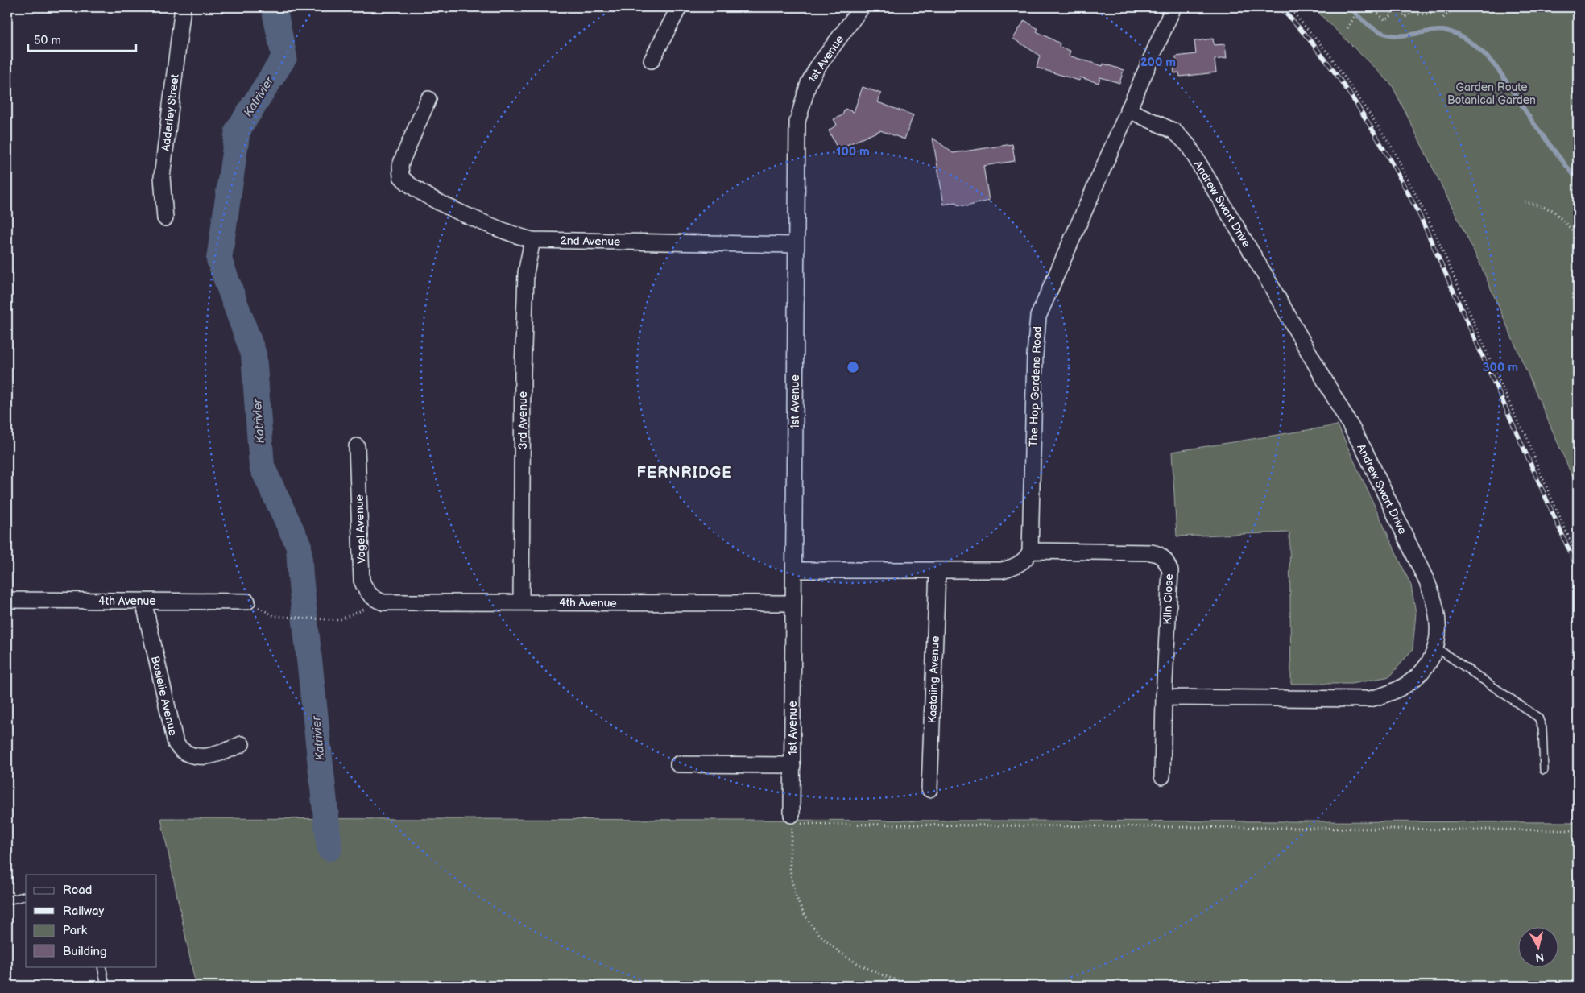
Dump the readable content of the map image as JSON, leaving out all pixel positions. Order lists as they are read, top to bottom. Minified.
{"streets":{"street":["1st Avenue","Adderley Street","Andrew Swart Drive","2nd Avenue","The Hop Gardens Road","3rd Avenue","Vogel Avenue","Kiln Close","4th Avenue","Kastaiing Avenue","Boslelie Avenue"]},"crossings":[["1st Avenue","2nd Avenue"],["1st Avenue","4th Avenue"],["Andrew Swart Drive","The Hop Gardens Road"],["Andrew Swart Drive","Kiln Close"],["2nd Avenue","3rd Avenue"],["The Hop Gardens Road","Kiln Close"],["3rd Avenue","4th Avenue"],["Vogel Avenue","4th Avenue"],["4th Avenue","Boslelie Avenue"]],"districts":["FERNRIDGE"],"water":["Katrivier"],"parks":["Garden Route Botanical Garden"],"legend":["Road","Railway","Park","Building"],"scale_bar":"50 m","north":"bottom","rings":["200 m","100 m","300 m"]}
